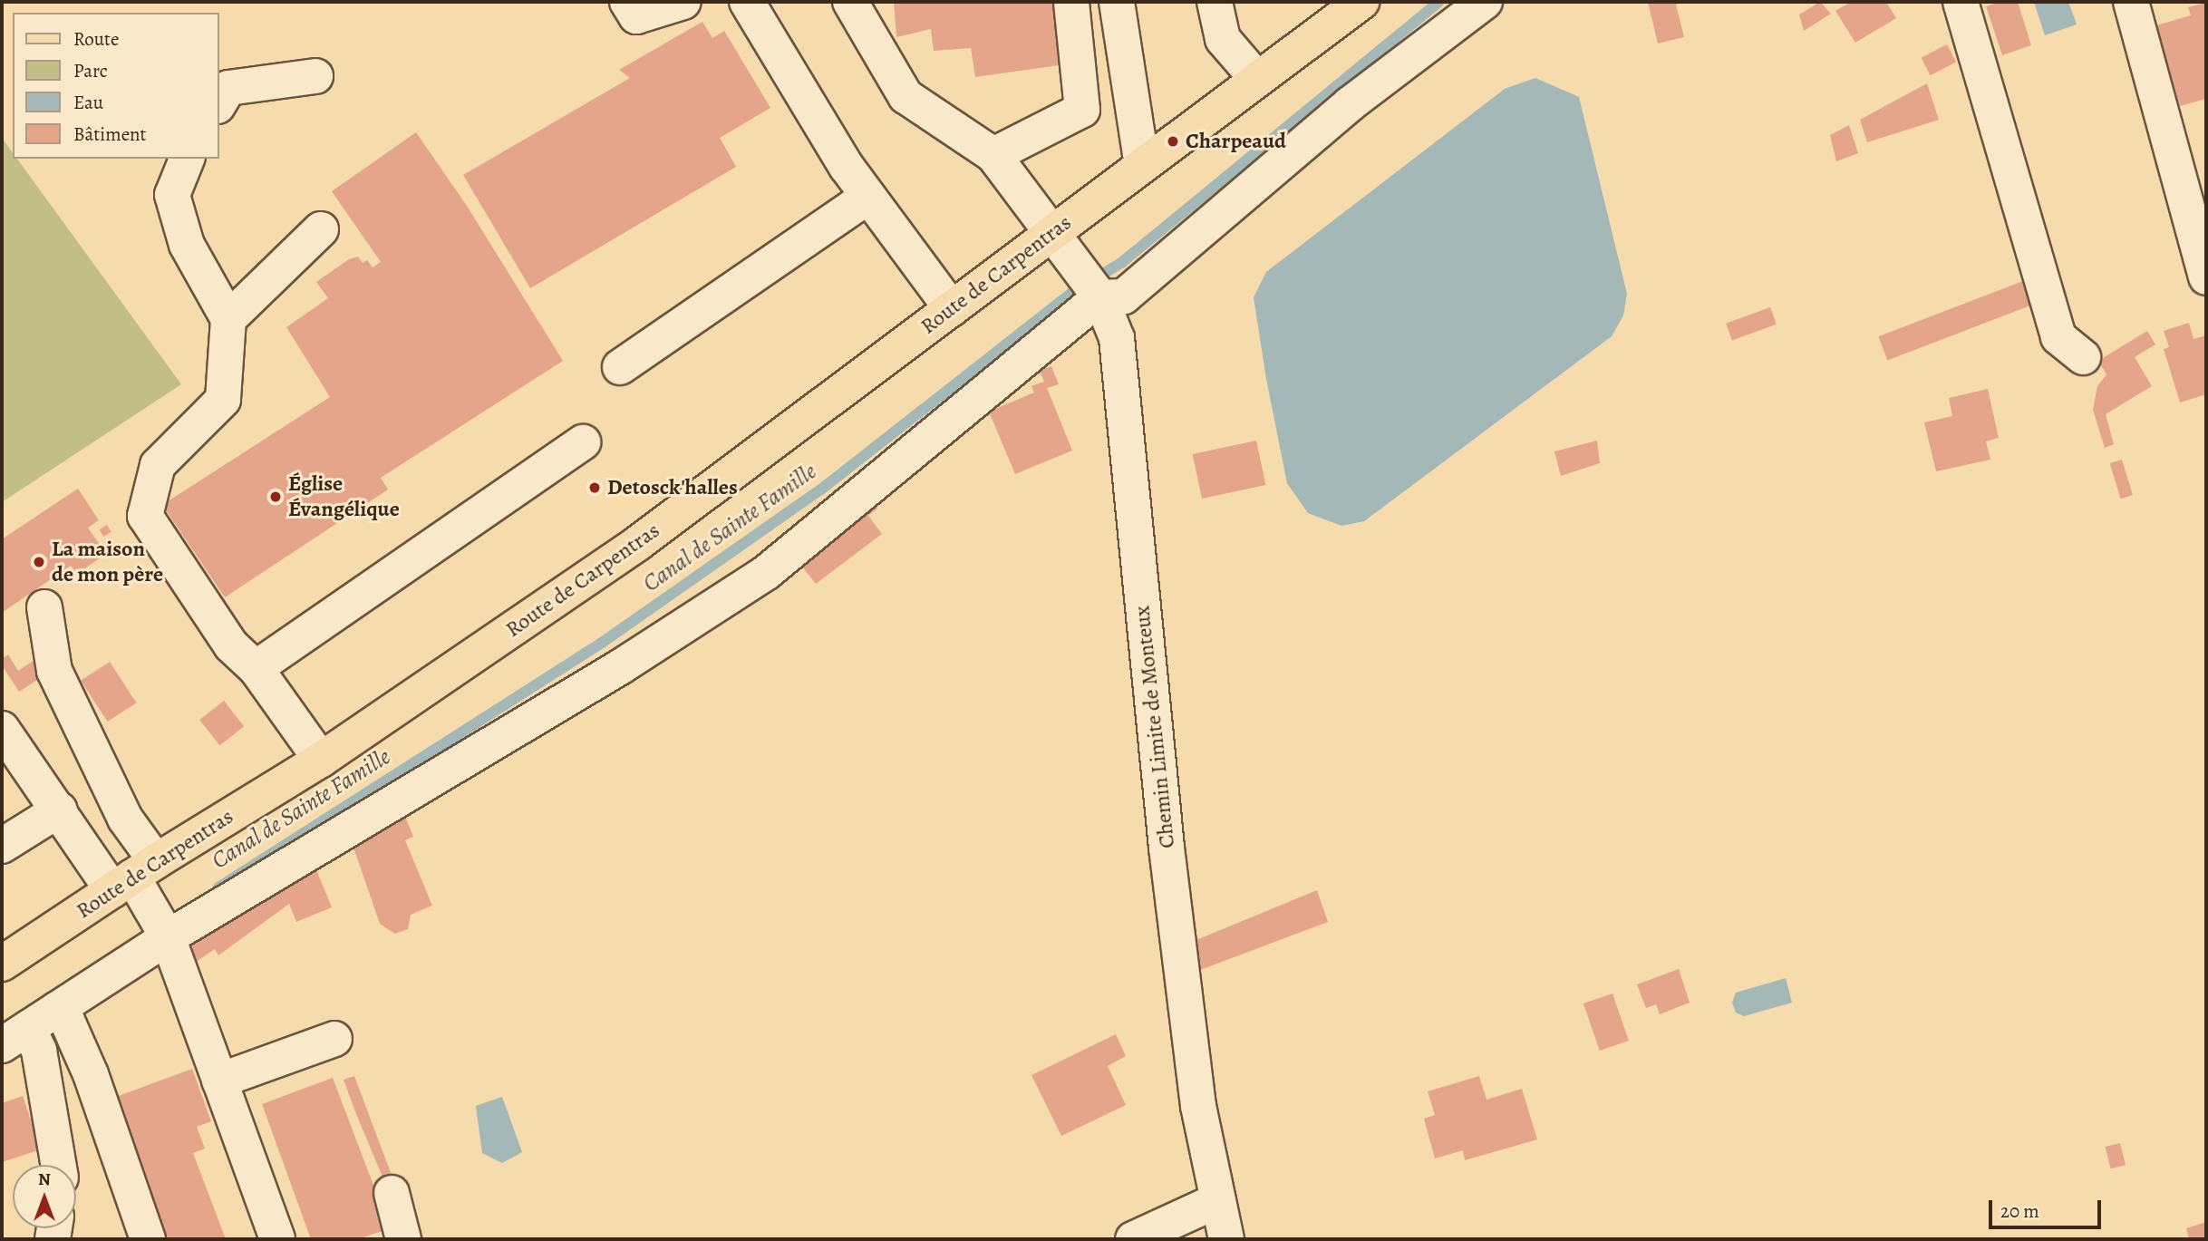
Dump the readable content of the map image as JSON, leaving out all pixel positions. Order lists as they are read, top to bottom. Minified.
{"streets":{"main road":["Route de Carpentras"],"street":["Chemin Limite de Monteux"]},"crossings":[["Route de Carpentras","Chemin Limite de Monteux"]],"water":["Canal de Sainte Famille"],"places":["Charpeaud","Detosck'halles","Église Évangélique","La maison de mon père"],"legend":["Route","Parc","Eau","Bâtiment"],"scale_bar":"20 m","north":"top"}
